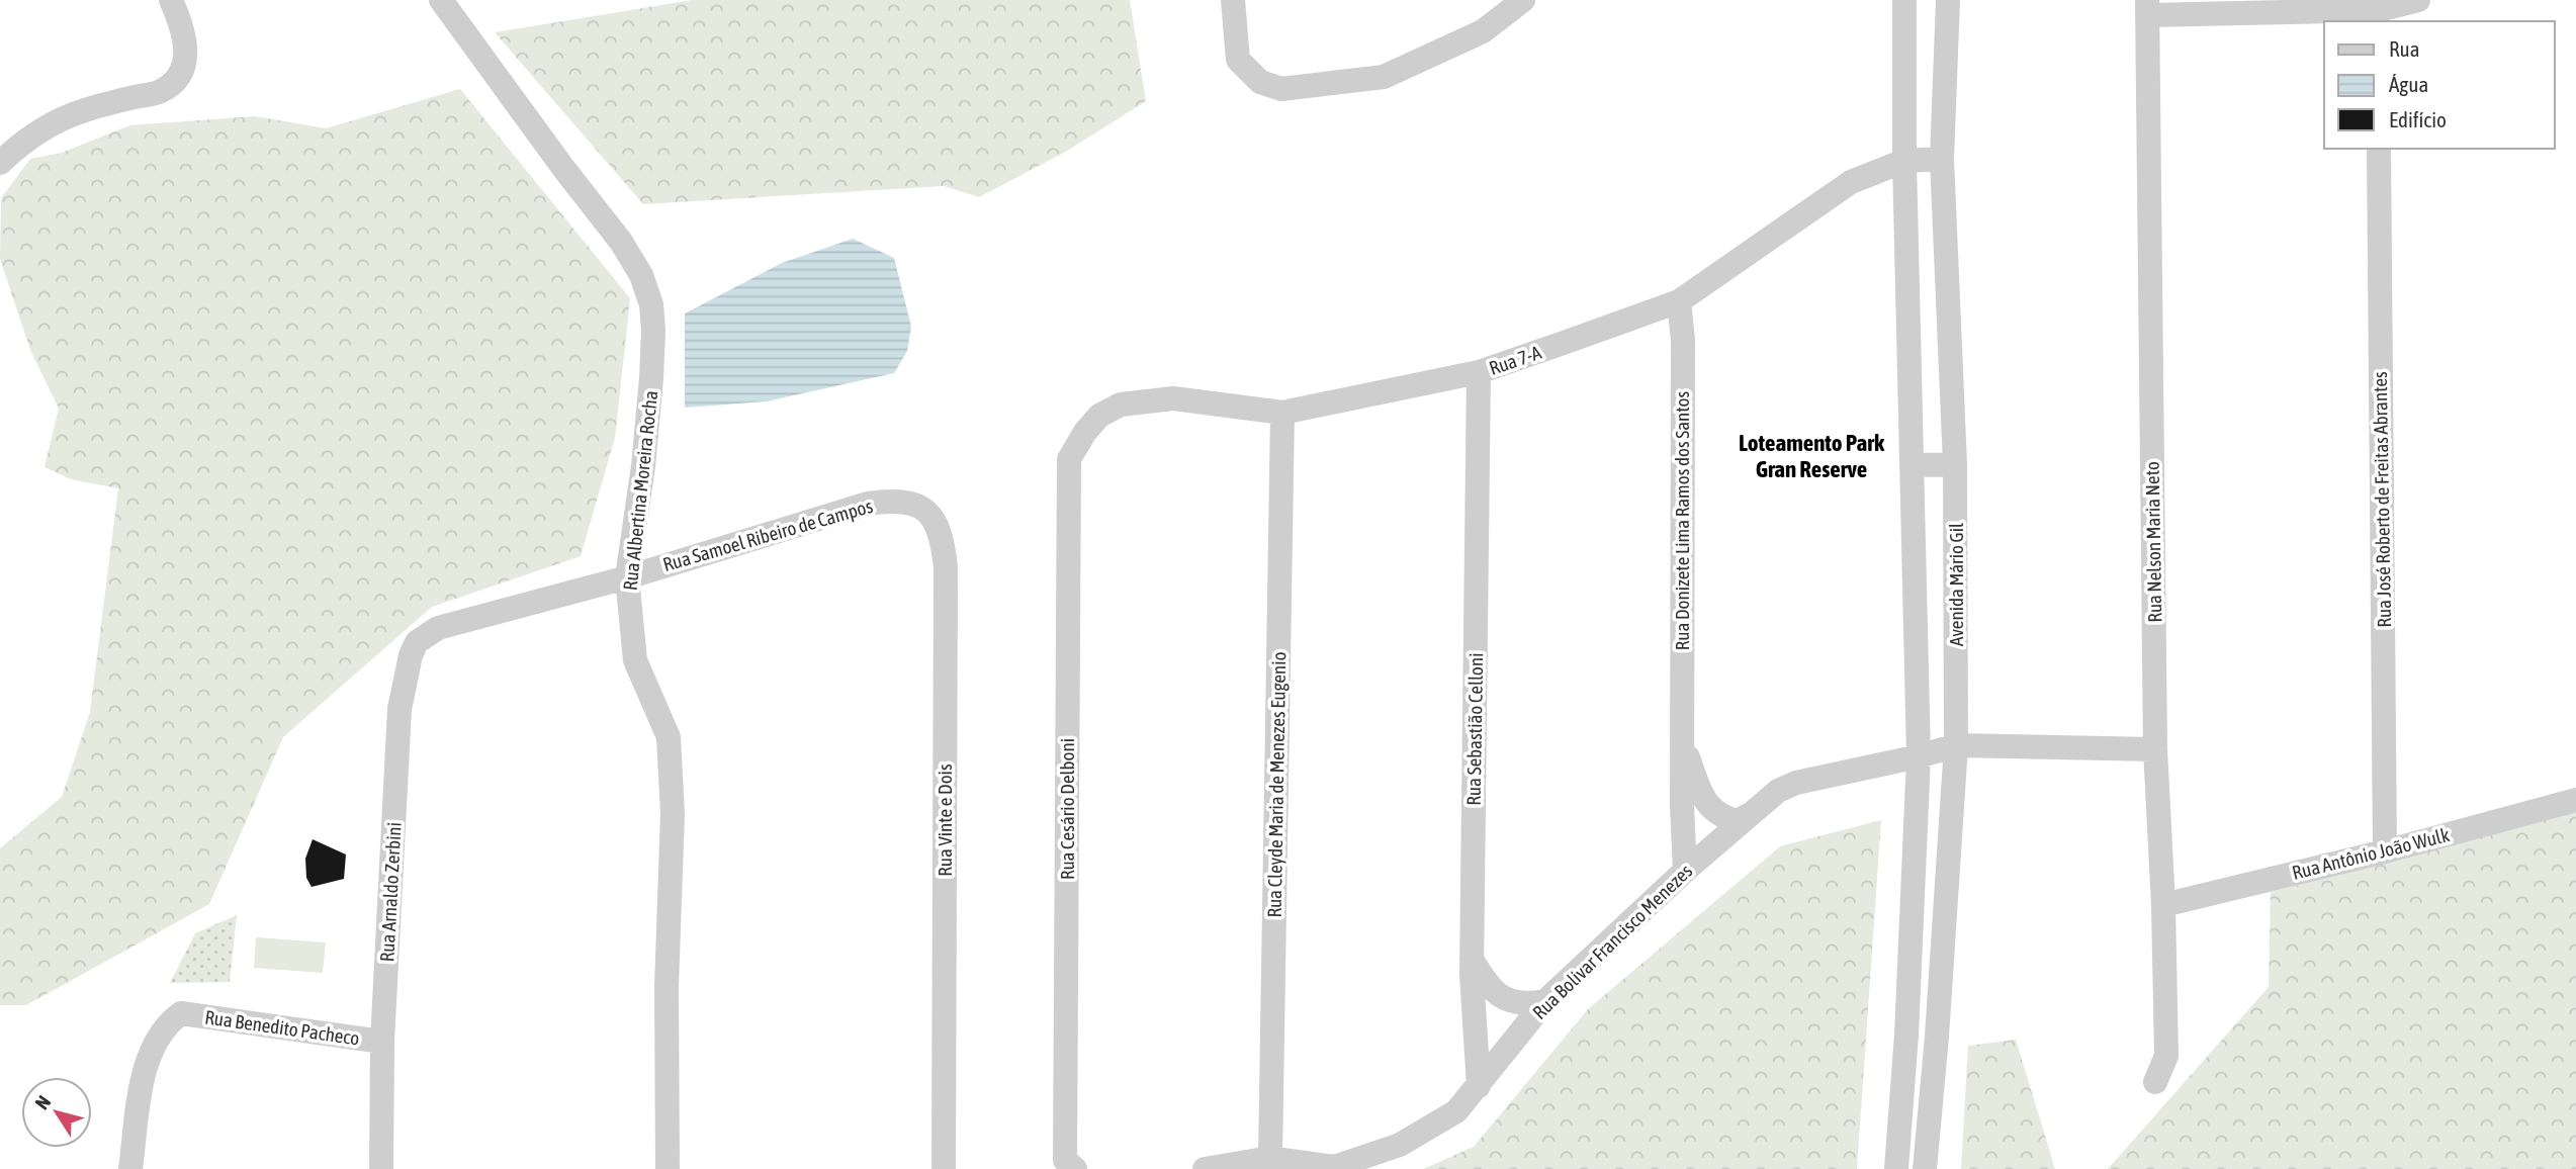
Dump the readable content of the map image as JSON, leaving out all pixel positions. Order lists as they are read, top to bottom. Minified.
{"streets":{"street":["Rua 7-A","Rua Albertina Moreira Rocha","Rua José Roberto de Freitas Abrantes","Rua Donizete Lima Ramos dos Santos","Rua Samoel Ribeiro de Campos","Rua Nelson Maria Neto","Avenida Mário Gil","Rua Sebastião Celloni","Rua Cleyde Maria de Menezes Eugenio","Rua Cesário Delboni","Rua Vinte e Dois","Rua Antônio João Wulk","Rua Arnaldo Zerbini","Rua Bolivar Francisco Menezes","Rua Benedito Pacheco"]},"crossings":[["Rua 7-A","Rua Donizete Lima Ramos dos Santos"],["Rua 7-A","Avenida Mário Gil"],["Rua 7-A","Rua Sebastião Celloni"],["Rua 7-A","Rua Cleyde Maria de Menezes Eugenio"],["Rua 7-A","Rua Cesário Delboni"],["Rua Albertina Moreira Rocha","Rua Samoel Ribeiro de Campos"],["Rua José Roberto de Freitas Abrantes","Rua Antônio João Wulk"],["Rua Donizete Lima Ramos dos Santos","Rua Bolivar Francisco Menezes"],["Rua Samoel Ribeiro de Campos","Rua Vinte e Dois"],["Rua Samoel Ribeiro de Campos","Rua Arnaldo Zerbini"],["Rua Nelson Maria Neto","Rua Antônio João Wulk"],["Rua Nelson Maria Neto","Rua Bolivar Francisco Menezes"],["Avenida Mário Gil","Rua Bolivar Francisco Menezes"],["Rua Sebastião Celloni","Rua Bolivar Francisco Menezes"],["Rua Cleyde Maria de Menezes Eugenio","Rua Bolivar Francisco Menezes"],["Rua Arnaldo Zerbini","Rua Benedito Pacheco"]],"districts":["Loteamento Park Gran Reserve"],"legend":["Rua","Água","Edifício"],"north":"top left"}
